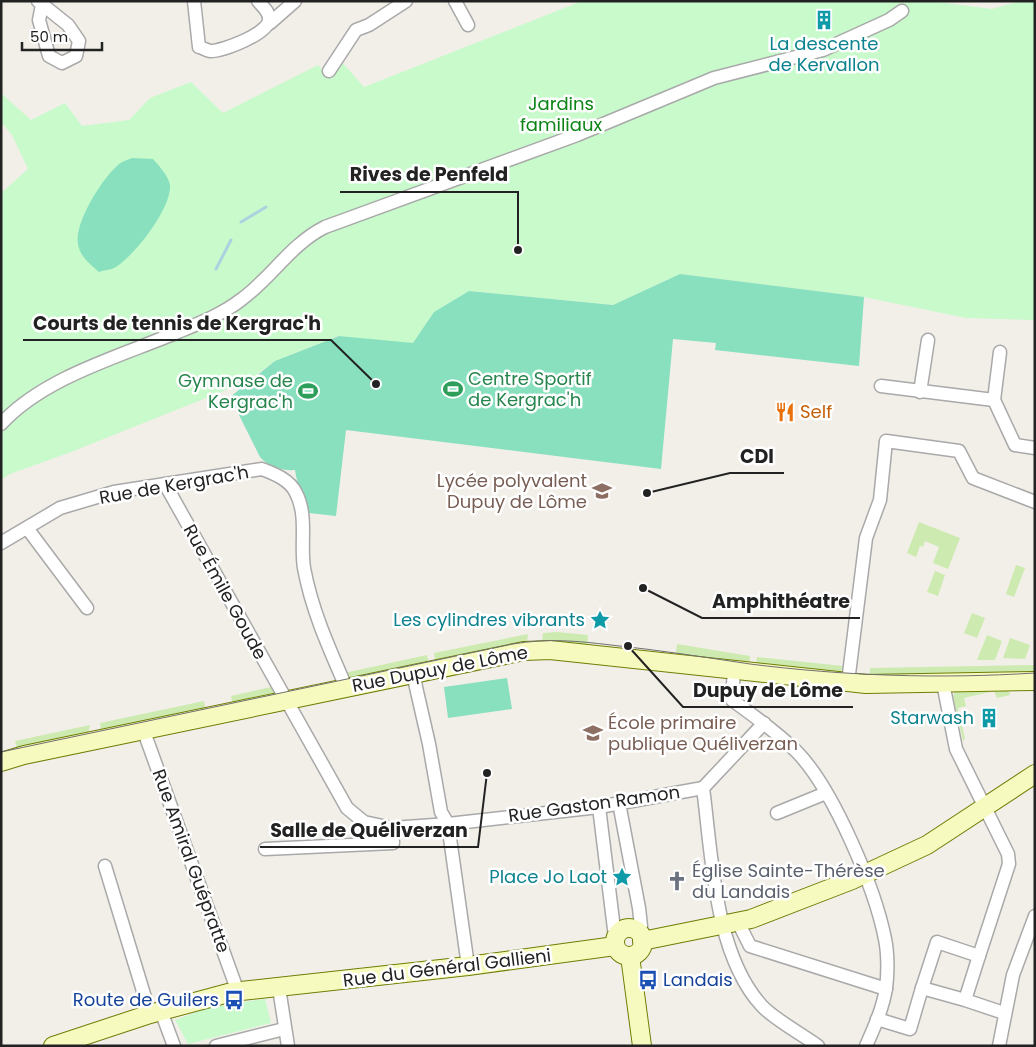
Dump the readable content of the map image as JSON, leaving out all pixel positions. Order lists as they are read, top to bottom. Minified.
{"streets":{"main road":["Rue Dupuy de Lôme","Rue du Général Gallieni"],"street":["Rue de Kergrac'h","Rue Émile Goude","Rue Gaston Ramon","Rue Amiral Guépratte"]},"crossings":[["Rue de Kergrac'h","Rue Émile Goude"],["Rue de Kergrac'h","Rue Dupuy de Lôme"],["Rue Émile Goude","Rue Dupuy de Lôme"],["Rue Émile Goude","Rue Gaston Ramon"],["Rue Dupuy de Lôme","Rue Gaston Ramon"],["Rue Dupuy de Lôme","Rue Amiral Guépratte"],["Rue Amiral Guépratte","Rue du Général Gallieni"]],"parks":["Jardins familiaux"],"places":{"building":["La descente de Kervallon","Starwash"],"other":["Rives de Penfeld","Courts de tennis de Kergrac'h","CDI","Amphithéatre","Dupuy de Lôme","Salle de Quéliverzan"],"sports":["Centre Sportif de Kergrac'h","Gymnase de Kergrac'h"],"restaurant":["Self"],"school or university":["Lycée polyvalent Dupuy de Lôme","École primaire publique Quéliverzan"],"place":["Les cylindres vibrants","Place Jo Laot"],"church":["Église Sainte-Thérèse du Landais"],"bus stop":["Landais","Route de Guilers"]},"scale_bar":"50 m"}
